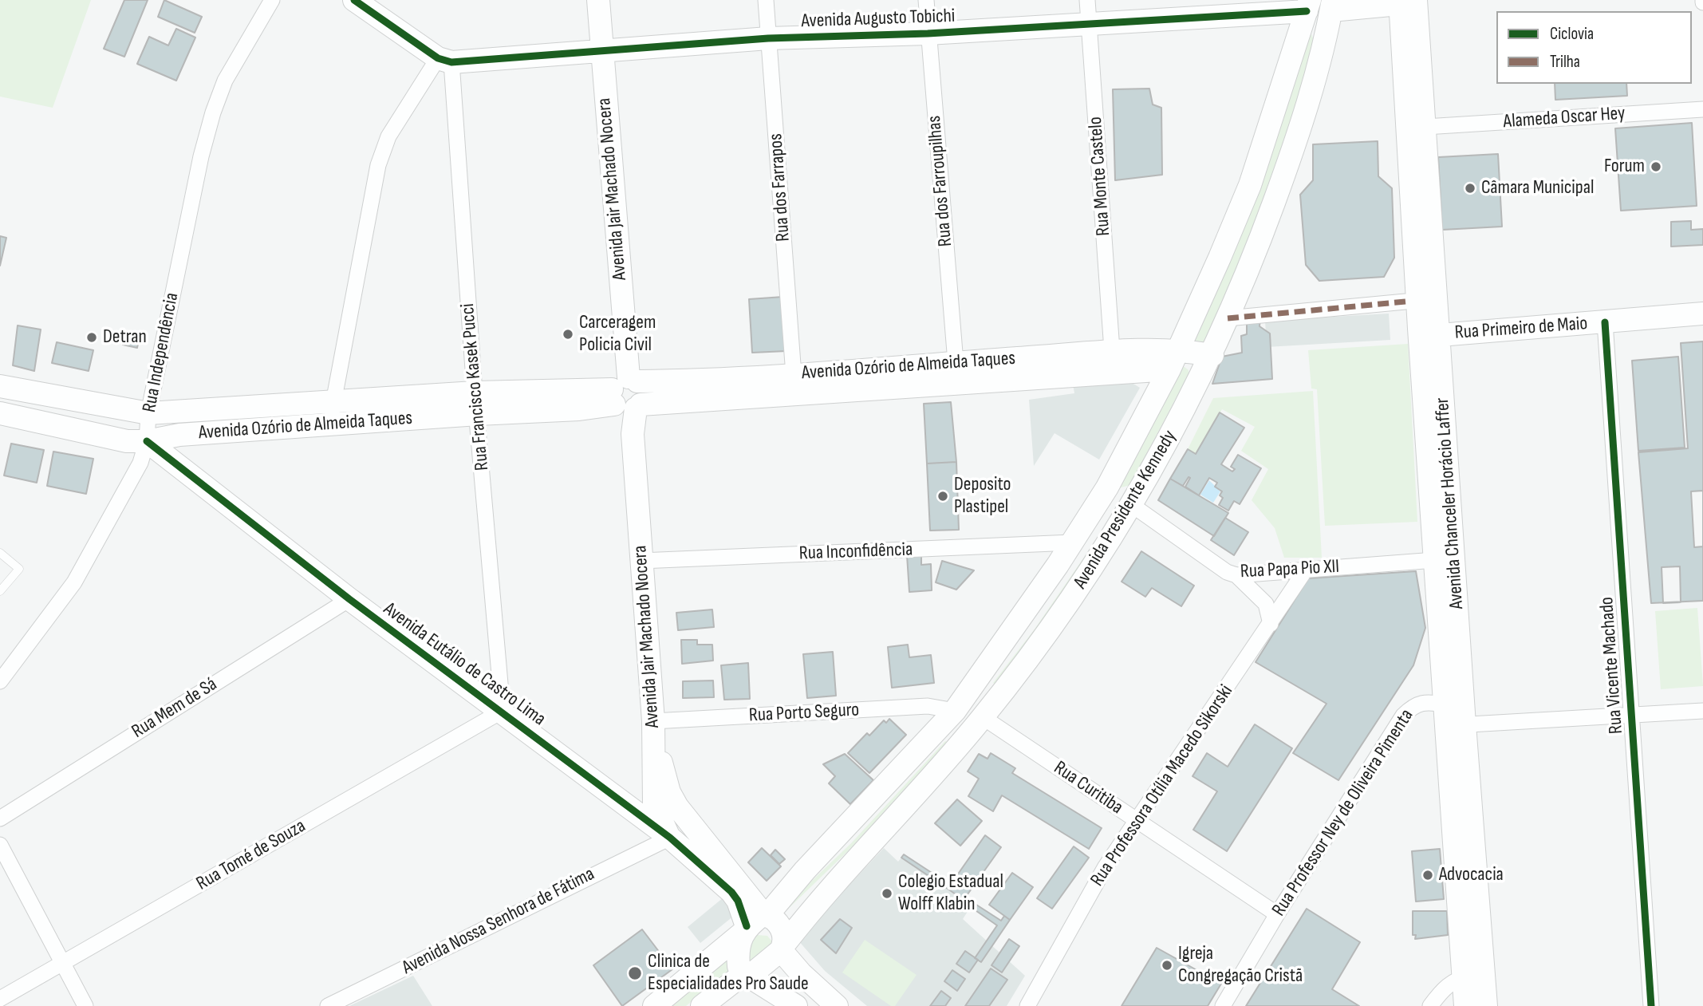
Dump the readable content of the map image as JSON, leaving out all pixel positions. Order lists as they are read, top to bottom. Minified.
{"streets":{"street":["Avenida Augusto Tobichi","Alameda Oscar Hey","Rua Monte Castelo","Rua dos Farroupilhas","Rua dos Farrapos","Avenida Jair Machado Nocera","Rua Primeiro de Maio","Rua Independência","Avenida Ozório de Almeida Taques","Rua Francisco Kasek Pucci","Avenida Chanceler Horácio Laffer","Avenida Presidente Kennedy","Rua Inconfidência","Rua Papa Pio XII","Avenida Eutálio de Castro Lima","Rua Vicente Machado","Rua Mem de Sá","Rua Porto Seguro","Rua Professora Otília Macedo Sikorski","Rua Curitiba","Rua Professor Ney de Oliveira Pimenta","Rua Tomé de Souza","Avenida Nossa Senhora de Fátima"]},"crossings":[["Avenida Augusto Tobichi","Rua Monte Castelo"],["Avenida Augusto Tobichi","Rua dos Farroupilhas"],["Avenida Augusto Tobichi","Rua dos Farrapos"],["Avenida Augusto Tobichi","Avenida Jair Machado Nocera"],["Avenida Augusto Tobichi","Rua Francisco Kasek Pucci"],["Avenida Augusto Tobichi","Avenida Presidente Kennedy"],["Alameda Oscar Hey","Avenida Chanceler Horácio Laffer"],["Rua Monte Castelo","Avenida Ozório de Almeida Taques"],["Rua dos Farroupilhas","Avenida Ozório de Almeida Taques"],["Rua dos Farrapos","Avenida Ozório de Almeida Taques"],["Avenida Jair Machado Nocera","Avenida Ozório de Almeida Taques"],["Avenida Jair Machado Nocera","Avenida Presidente Kennedy"],["Avenida Jair Machado Nocera","Rua Inconfidência"],["Avenida Jair Machado Nocera","Avenida Eutálio de Castro Lima"],["Avenida Jair Machado Nocera","Rua Porto Seguro"],["Avenida Jair Machado Nocera","Avenida Nossa Senhora de Fátima"],["Rua Primeiro de Maio","Avenida Chanceler Horácio Laffer"],["Rua Primeiro de Maio","Rua Vicente Machado"],["Rua Independência","Avenida Ozório de Almeida Taques"],["Rua Independência","Avenida Eutálio de Castro Lima"],["Avenida Ozório de Almeida Taques","Rua Francisco Kasek Pucci"],["Avenida Ozório de Almeida Taques","Avenida Presidente Kennedy"],["Avenida Ozório de Almeida Taques","Avenida Eutálio de Castro Lima"],["Rua Francisco Kasek Pucci","Avenida Eutálio de Castro Lima"],["Rua Francisco Kasek Pucci","Rua Tomé de Souza"],["Avenida Chanceler Horácio Laffer","Rua Papa Pio XII"],["Avenida Chanceler Horácio Laffer","Rua Professor Ney de Oliveira Pimenta"],["Avenida Presidente Kennedy","Rua Inconfidência"],["Avenida Presidente Kennedy","Rua Papa Pio XII"],["Avenida Presidente Kennedy","Avenida Eutálio de Castro Lima"],["Avenida Presidente Kennedy","Rua Porto Seguro"],["Avenida Presidente Kennedy","Rua Curitiba"],["Rua Papa Pio XII","Rua Professora Otília Macedo Sikorski"],["Avenida Eutálio de Castro Lima","Rua Mem de Sá"],["Avenida Eutálio de Castro Lima","Rua Tomé de Souza"],["Avenida Eutálio de Castro Lima","Avenida Nossa Senhora de Fátima"],["Rua Vicente Machado","Rua Professor Ney de Oliveira Pimenta"],["Rua Professora Otília Macedo Sikorski","Rua Curitiba"],["Rua Curitiba","Rua Professor Ney de Oliveira Pimenta"]],"places":["Forum","Câmara Municipal","Carceragem Policia Civil","Detran","Deposito Plastipel","Advocacia","Colegio Estadual Wolff Klabin","Igreja Congregação Cristã","Clinica de Especialidades Pro Saude"],"legend":["Ciclovia","Trilha"]}
